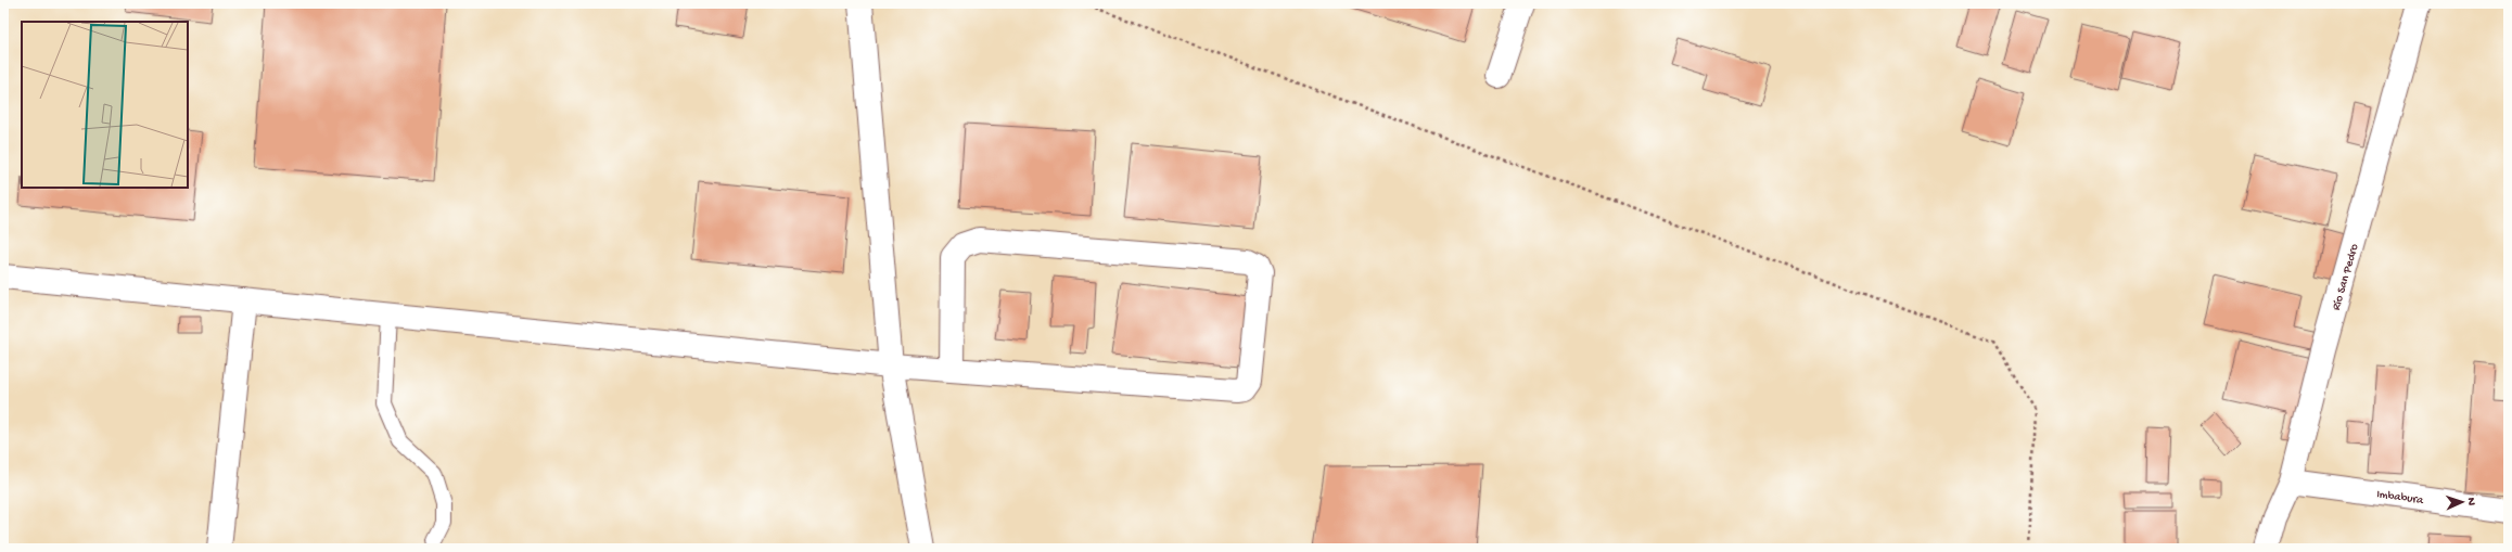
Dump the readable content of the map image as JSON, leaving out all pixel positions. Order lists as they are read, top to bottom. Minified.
{"streets":{"street":["Río San Pedro","Imbabura"]},"crossings":[["Río San Pedro","Imbabura"]],"north":"right"}
